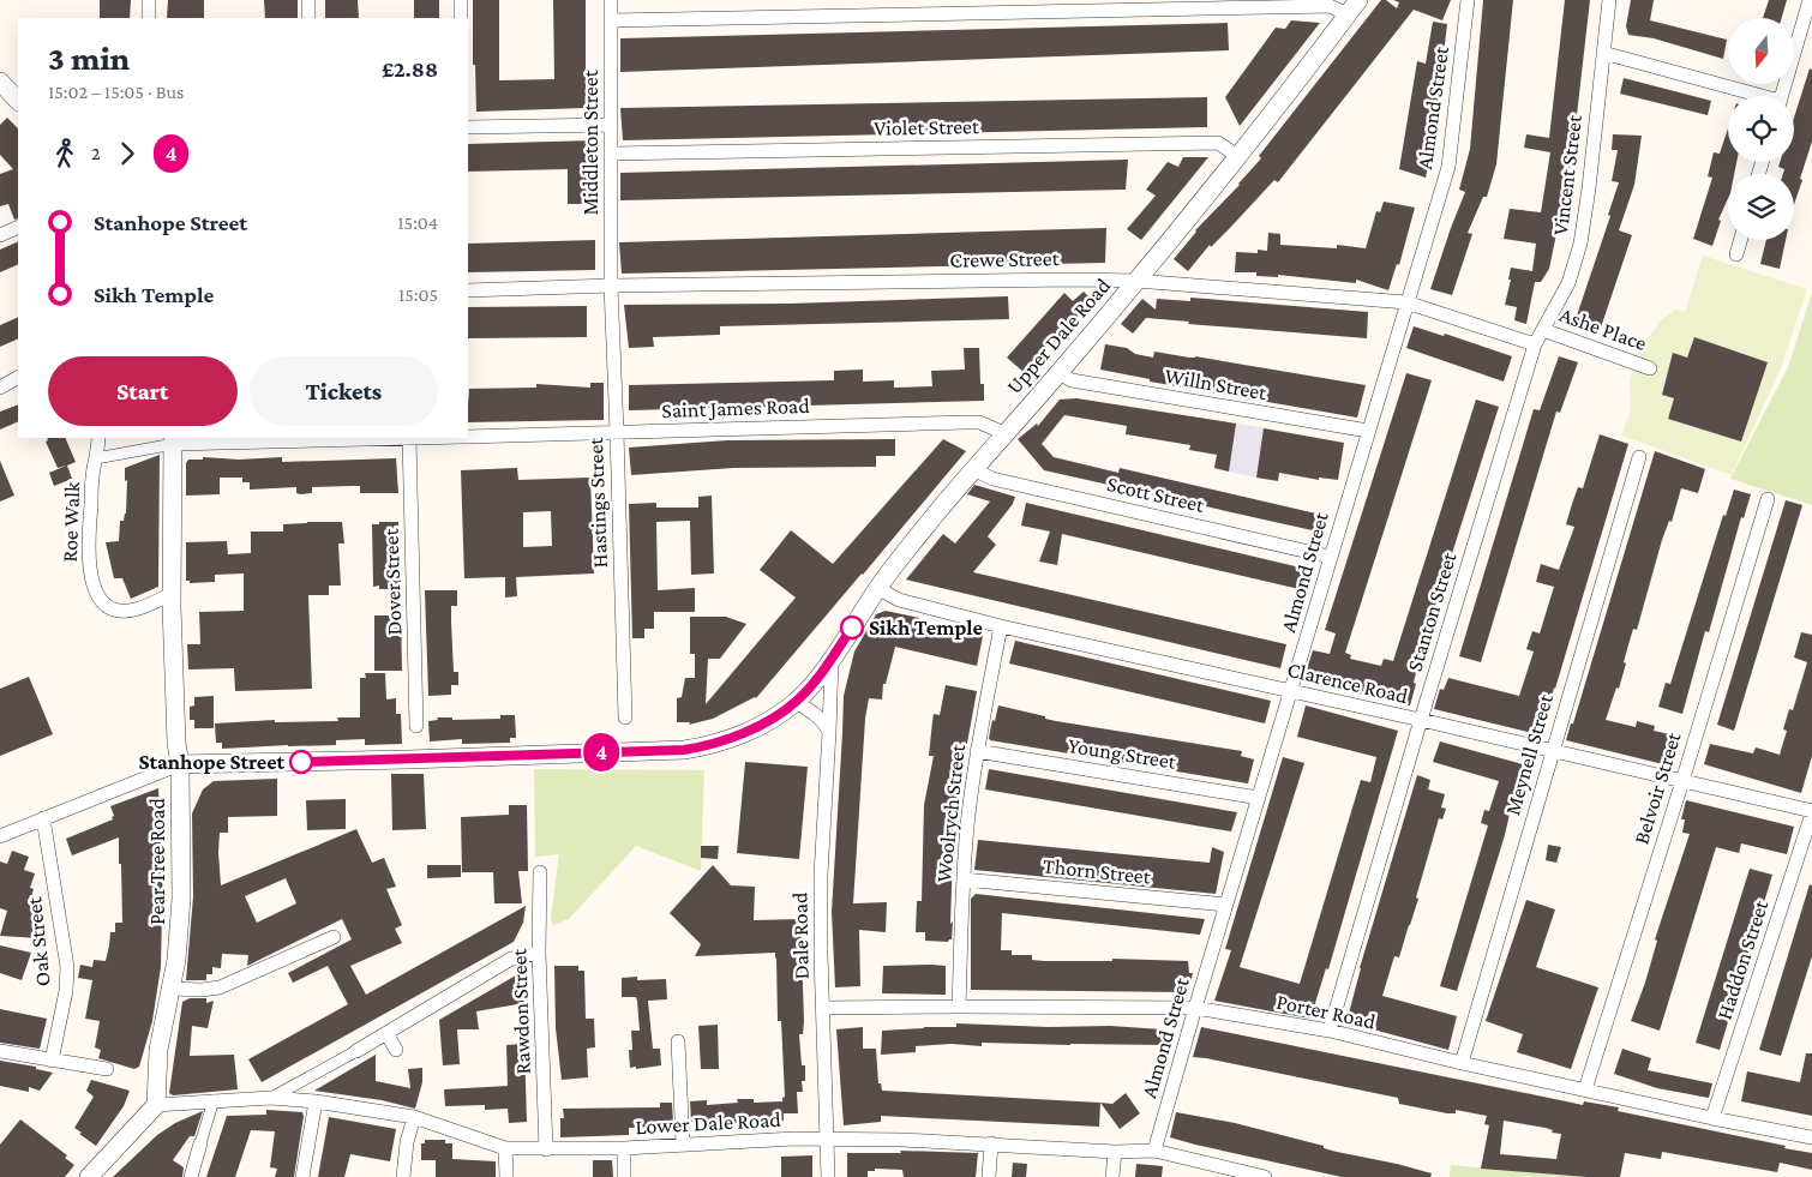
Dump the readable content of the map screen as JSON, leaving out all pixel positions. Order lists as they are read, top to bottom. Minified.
{"streets":{"street":["Almond Street","Violet Street","Middleton Street","Vincent Street","Crewe Street","Ashe Place","Upper Dale Road","Willn Street","Saint James Road","Scott Street","Hastings Street","Roe Walk","Dover Street","Stanton Street","Clarence Road","Young Street","Meynell Street","Belvoir Street","Woolrych Street","Pear Tree Road","Thorn Street","Dale Road","Oak Street","Haddon Street","Rawdon Street","Porter Road","Lower Dale Road"]},"crossings":[["Almond Street","Crewe Street"],["Almond Street","Willn Street"],["Almond Street","Scott Street"],["Almond Street","Clarence Road"],["Almond Street","Young Street"],["Almond Street","Thorn Street"],["Almond Street","Porter Road"],["Almond Street","Lower Dale Road"],["Violet Street","Middleton Street"],["Violet Street","Upper Dale Road"],["Middleton Street","Crewe Street"],["Middleton Street","Hastings Street"],["Vincent Street","Crewe Street"],["Vincent Street","Ashe Place"],["Vincent Street","Stanton Street"],["Crewe Street","Upper Dale Road"],["Crewe Street","Hastings Street"],["Crewe Street","Stanton Street"],["Upper Dale Road","Willn Street"],["Upper Dale Road","Saint James Road"],["Upper Dale Road","Scott Street"],["Upper Dale Road","Clarence Road"],["Upper Dale Road","Dale Road"],["Saint James Road","Hastings Street"],["Saint James Road","Dover Street"],["Saint James Road","Pear Tree Road"],["Roe Walk","Pear Tree Road"],["Stanton Street","Clarence Road"],["Stanton Street","Porter Road"],["Clarence Road","Meynell Street"],["Clarence Road","Belvoir Street"],["Clarence Road","Woolrych Street"],["Clarence Road","Haddon Street"],["Young Street","Woolrych Street"],["Meynell Street","Porter Road"],["Belvoir Street","Porter Road"],["Woolrych Street","Thorn Street"],["Woolrych Street","Porter Road"],["Pear Tree Road","Lower Dale Road"],["Dale Road","Porter Road"],["Dale Road","Lower Dale Road"],["Haddon Street","Porter Road"],["Rawdon Street","Lower Dale Road"]],"places":["Sikh Temple","Stanhope Street"],"lines":["bus line 4"],"north":"bottom","page":{"on_map":"4","heading":["3 min","15:02 – 15:05 · Bus","£2.88"],"legs":["2","4"],"list":[{"name":"Stanhope Street","value":"15:04"},{"name":"Sikh Temple","value":"15:05"}],"buttons":["Start","Tickets"]}}
